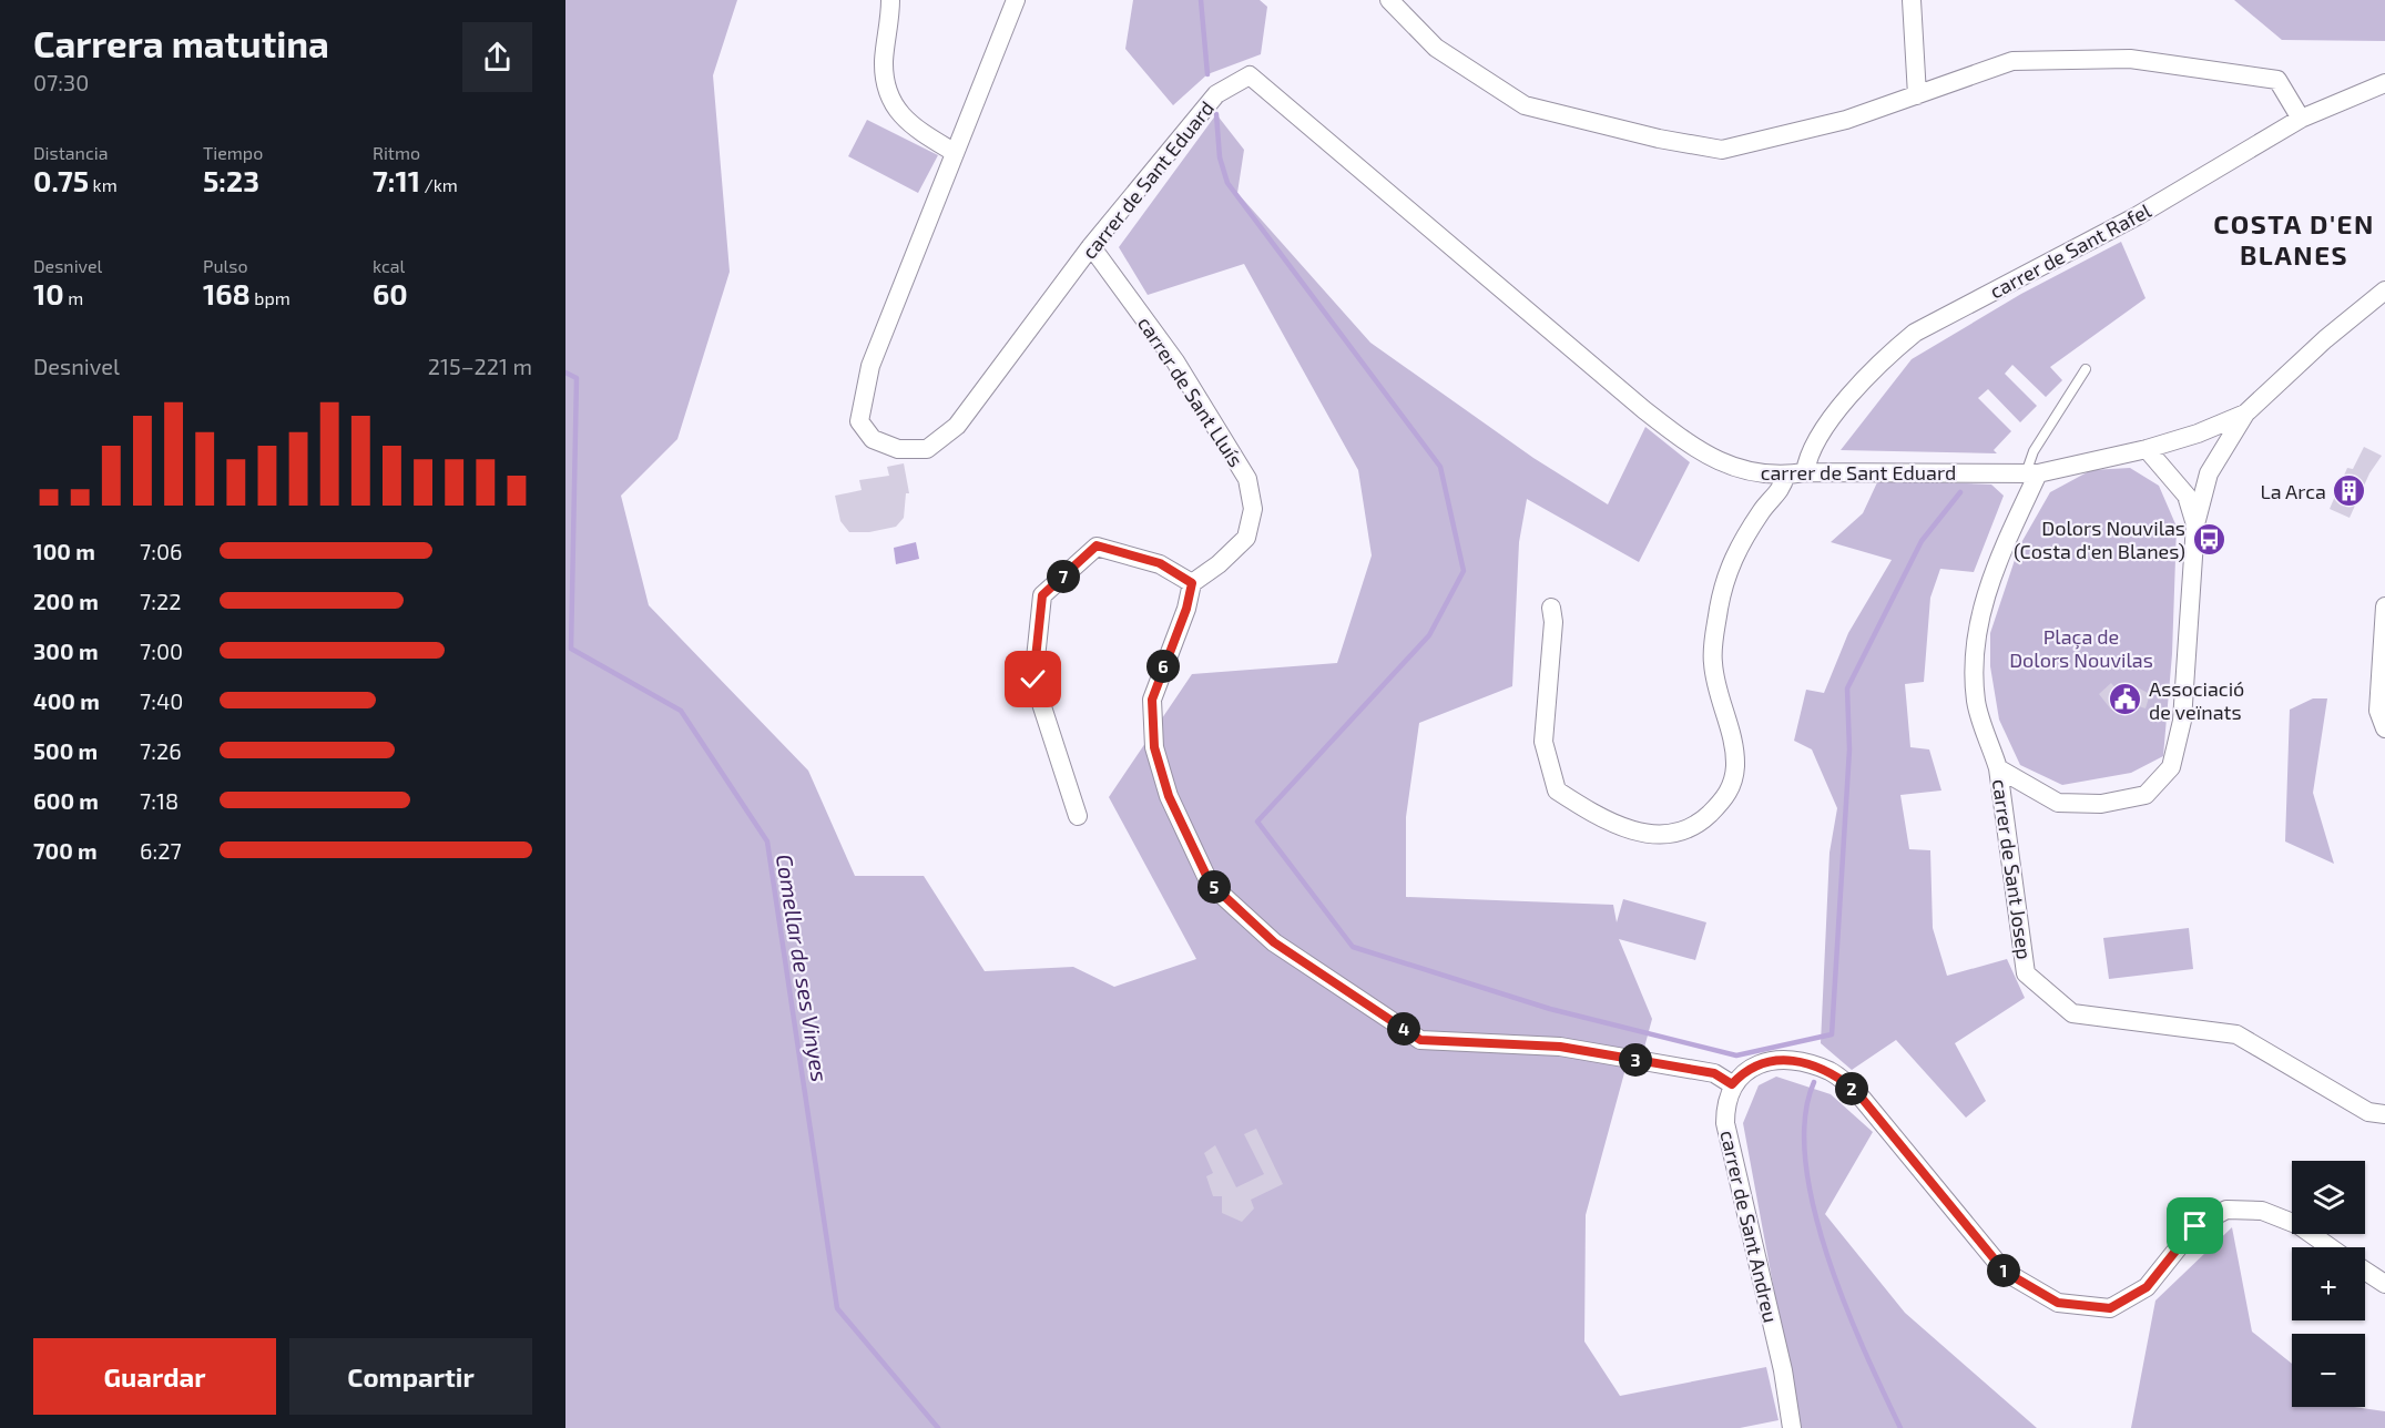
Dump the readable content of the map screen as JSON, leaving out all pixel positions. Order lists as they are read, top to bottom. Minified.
{"streets":{"street":["carrer de Sant Eduard","carrer de Sant Rafel","carrer de Sant Lluís","carrer de Sant Josep","carrer de Sant Andreu"]},"crossings":[["carrer de Sant Eduard","carrer de Sant Rafel"],["carrer de Sant Eduard","carrer de Sant Lluís"]],"districts":["COSTA D'EN BLANES"],"water":["Comellar de ses Vinyes"],"parks":["Plaça de Dolors Nouvilas"],"places":{"building":["La Arca"],"bus stop":["Dolors Nouvilas (Costa d'en Blanes)"],"public building":["Associació de veïnats"]},"page":{"heading":["Carrera matutina","07:30"],"stats":[["Distancia","0.75 km"],["Tiempo","5:23"],["Ritmo","7:11 /km"],["Desnivel","10 m"],["Pulso","168 bpm"],["kcal","60"]],"chart":["Desnivel","215–221 m"],"list":[{"name":"100 m","note":"7:06"},{"name":"200 m","note":"7:22"},{"name":"300 m","note":"7:00"},{"name":"400 m","note":"7:40"},{"name":"500 m","note":"7:26"},{"name":"600 m","note":"7:18"},{"name":"700 m","note":"6:27"}],"pins":["7","6","5","4","3","2","1"],"map_buttons":["+","−"],"buttons":["Guardar","Compartir"]}}
